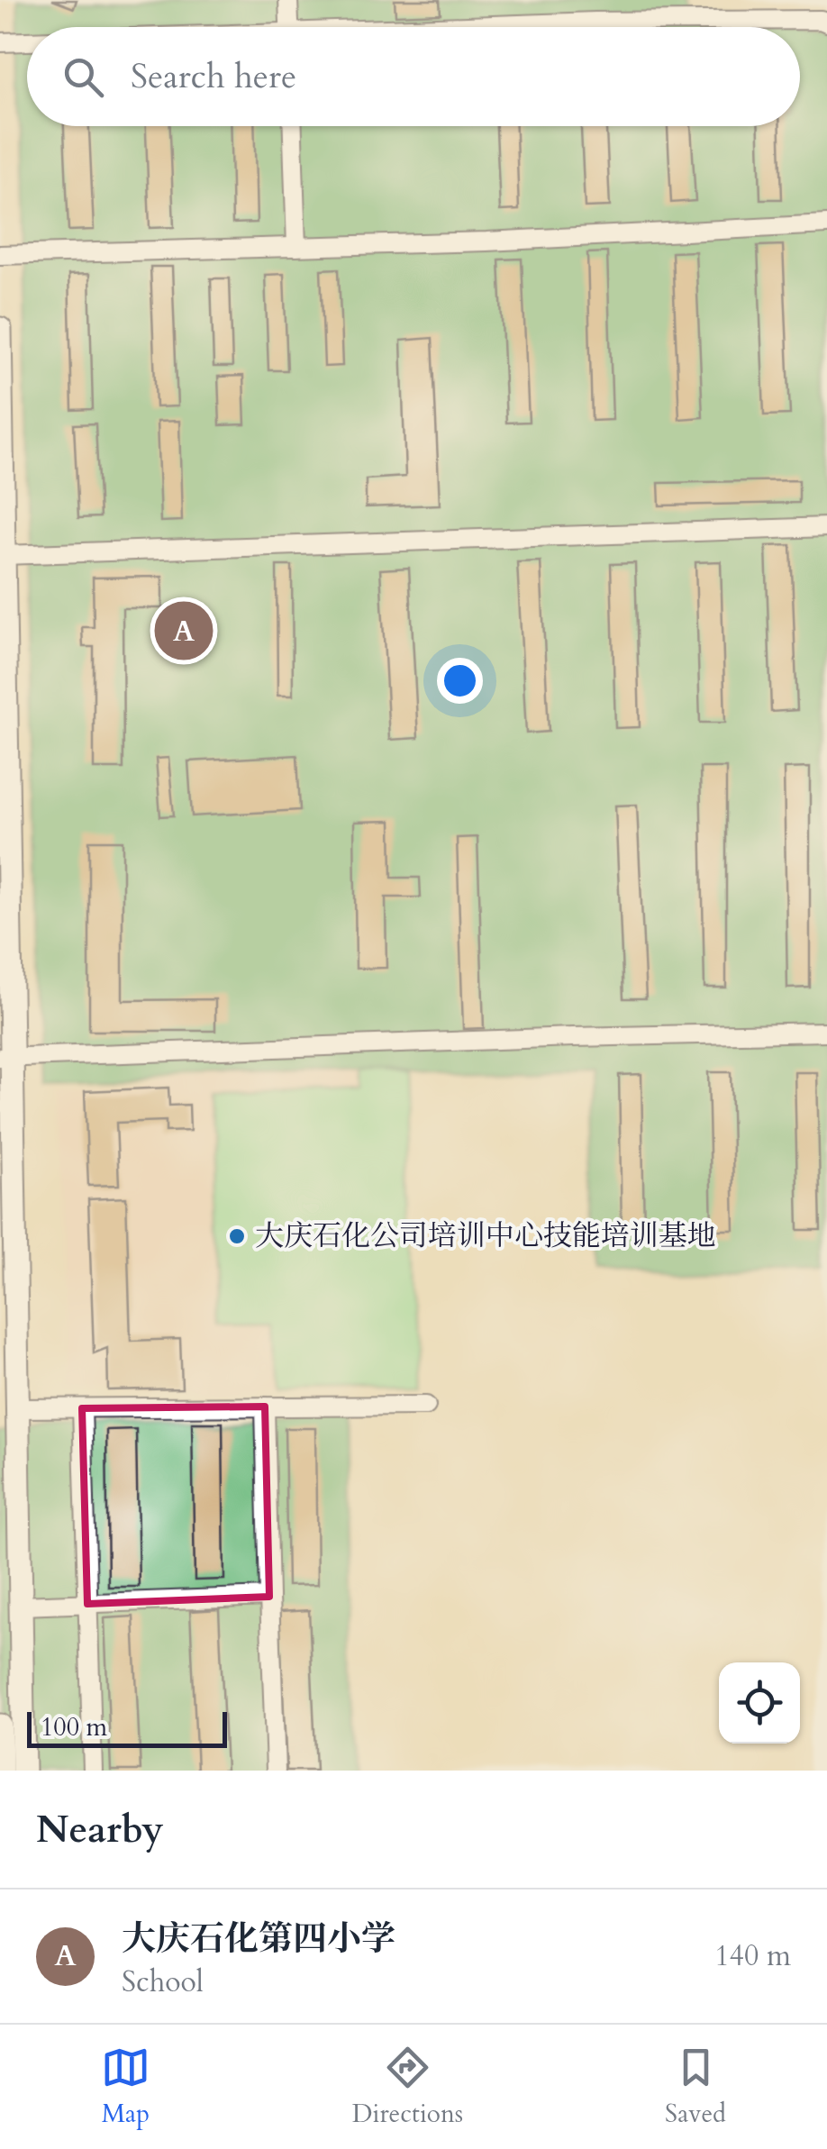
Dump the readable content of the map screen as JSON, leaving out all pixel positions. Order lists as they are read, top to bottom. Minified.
{"places":["大庆石化公司培训中心技能培训基地"],"scale_bar":"100 m","page":{"search":"Search here","pins":"A","scale":"100 m","heading":"Nearby","list":[{"mark":"A","name":"大庆石化第四小学","note":"School","value":"140 m"}],"nav":["Map","Directions","Saved"]}}
